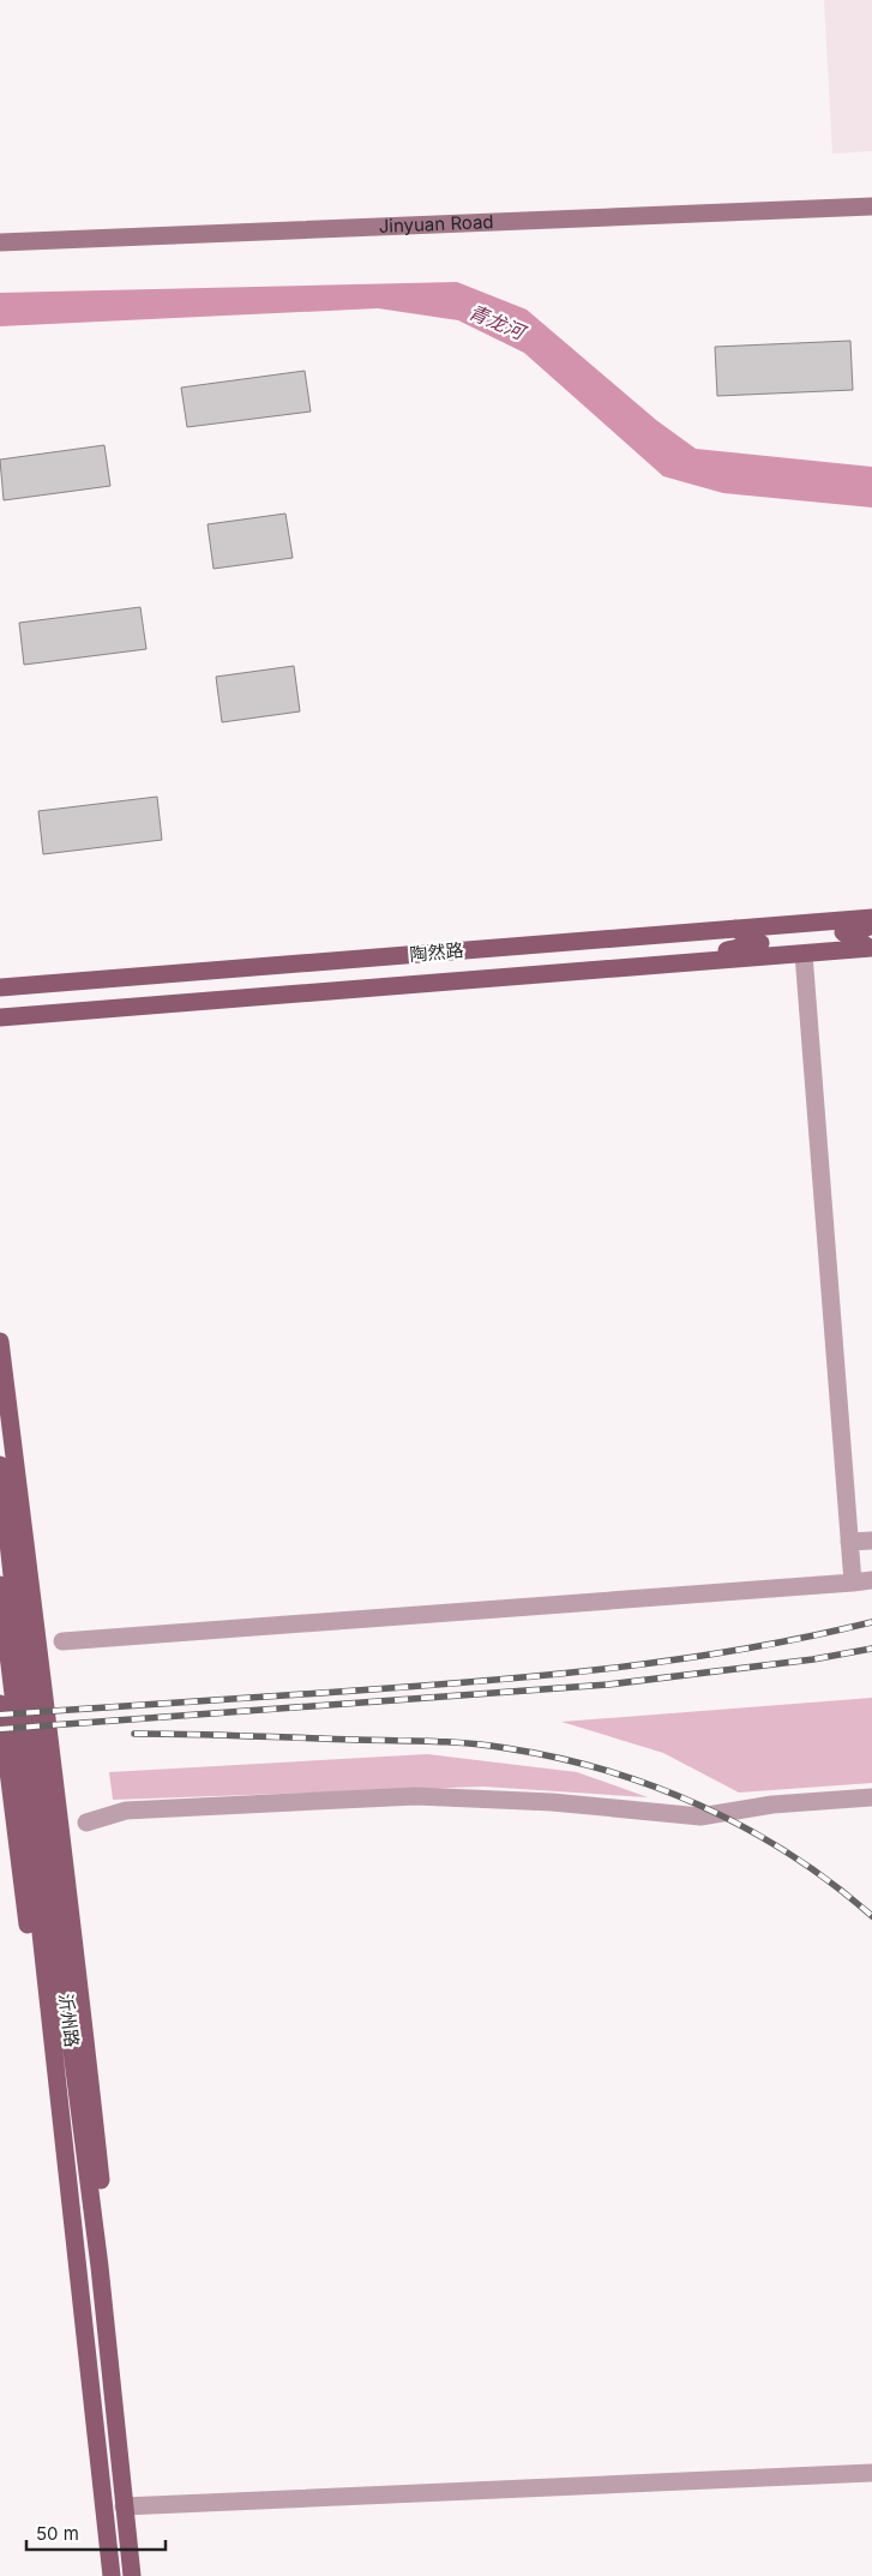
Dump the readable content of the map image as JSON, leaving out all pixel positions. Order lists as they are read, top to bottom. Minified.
{"streets":{"main road":["陶然路","沂州路"],"street":["Jinyuan Road"]},"water":["青龙河"],"scale_bar":"50 m"}
